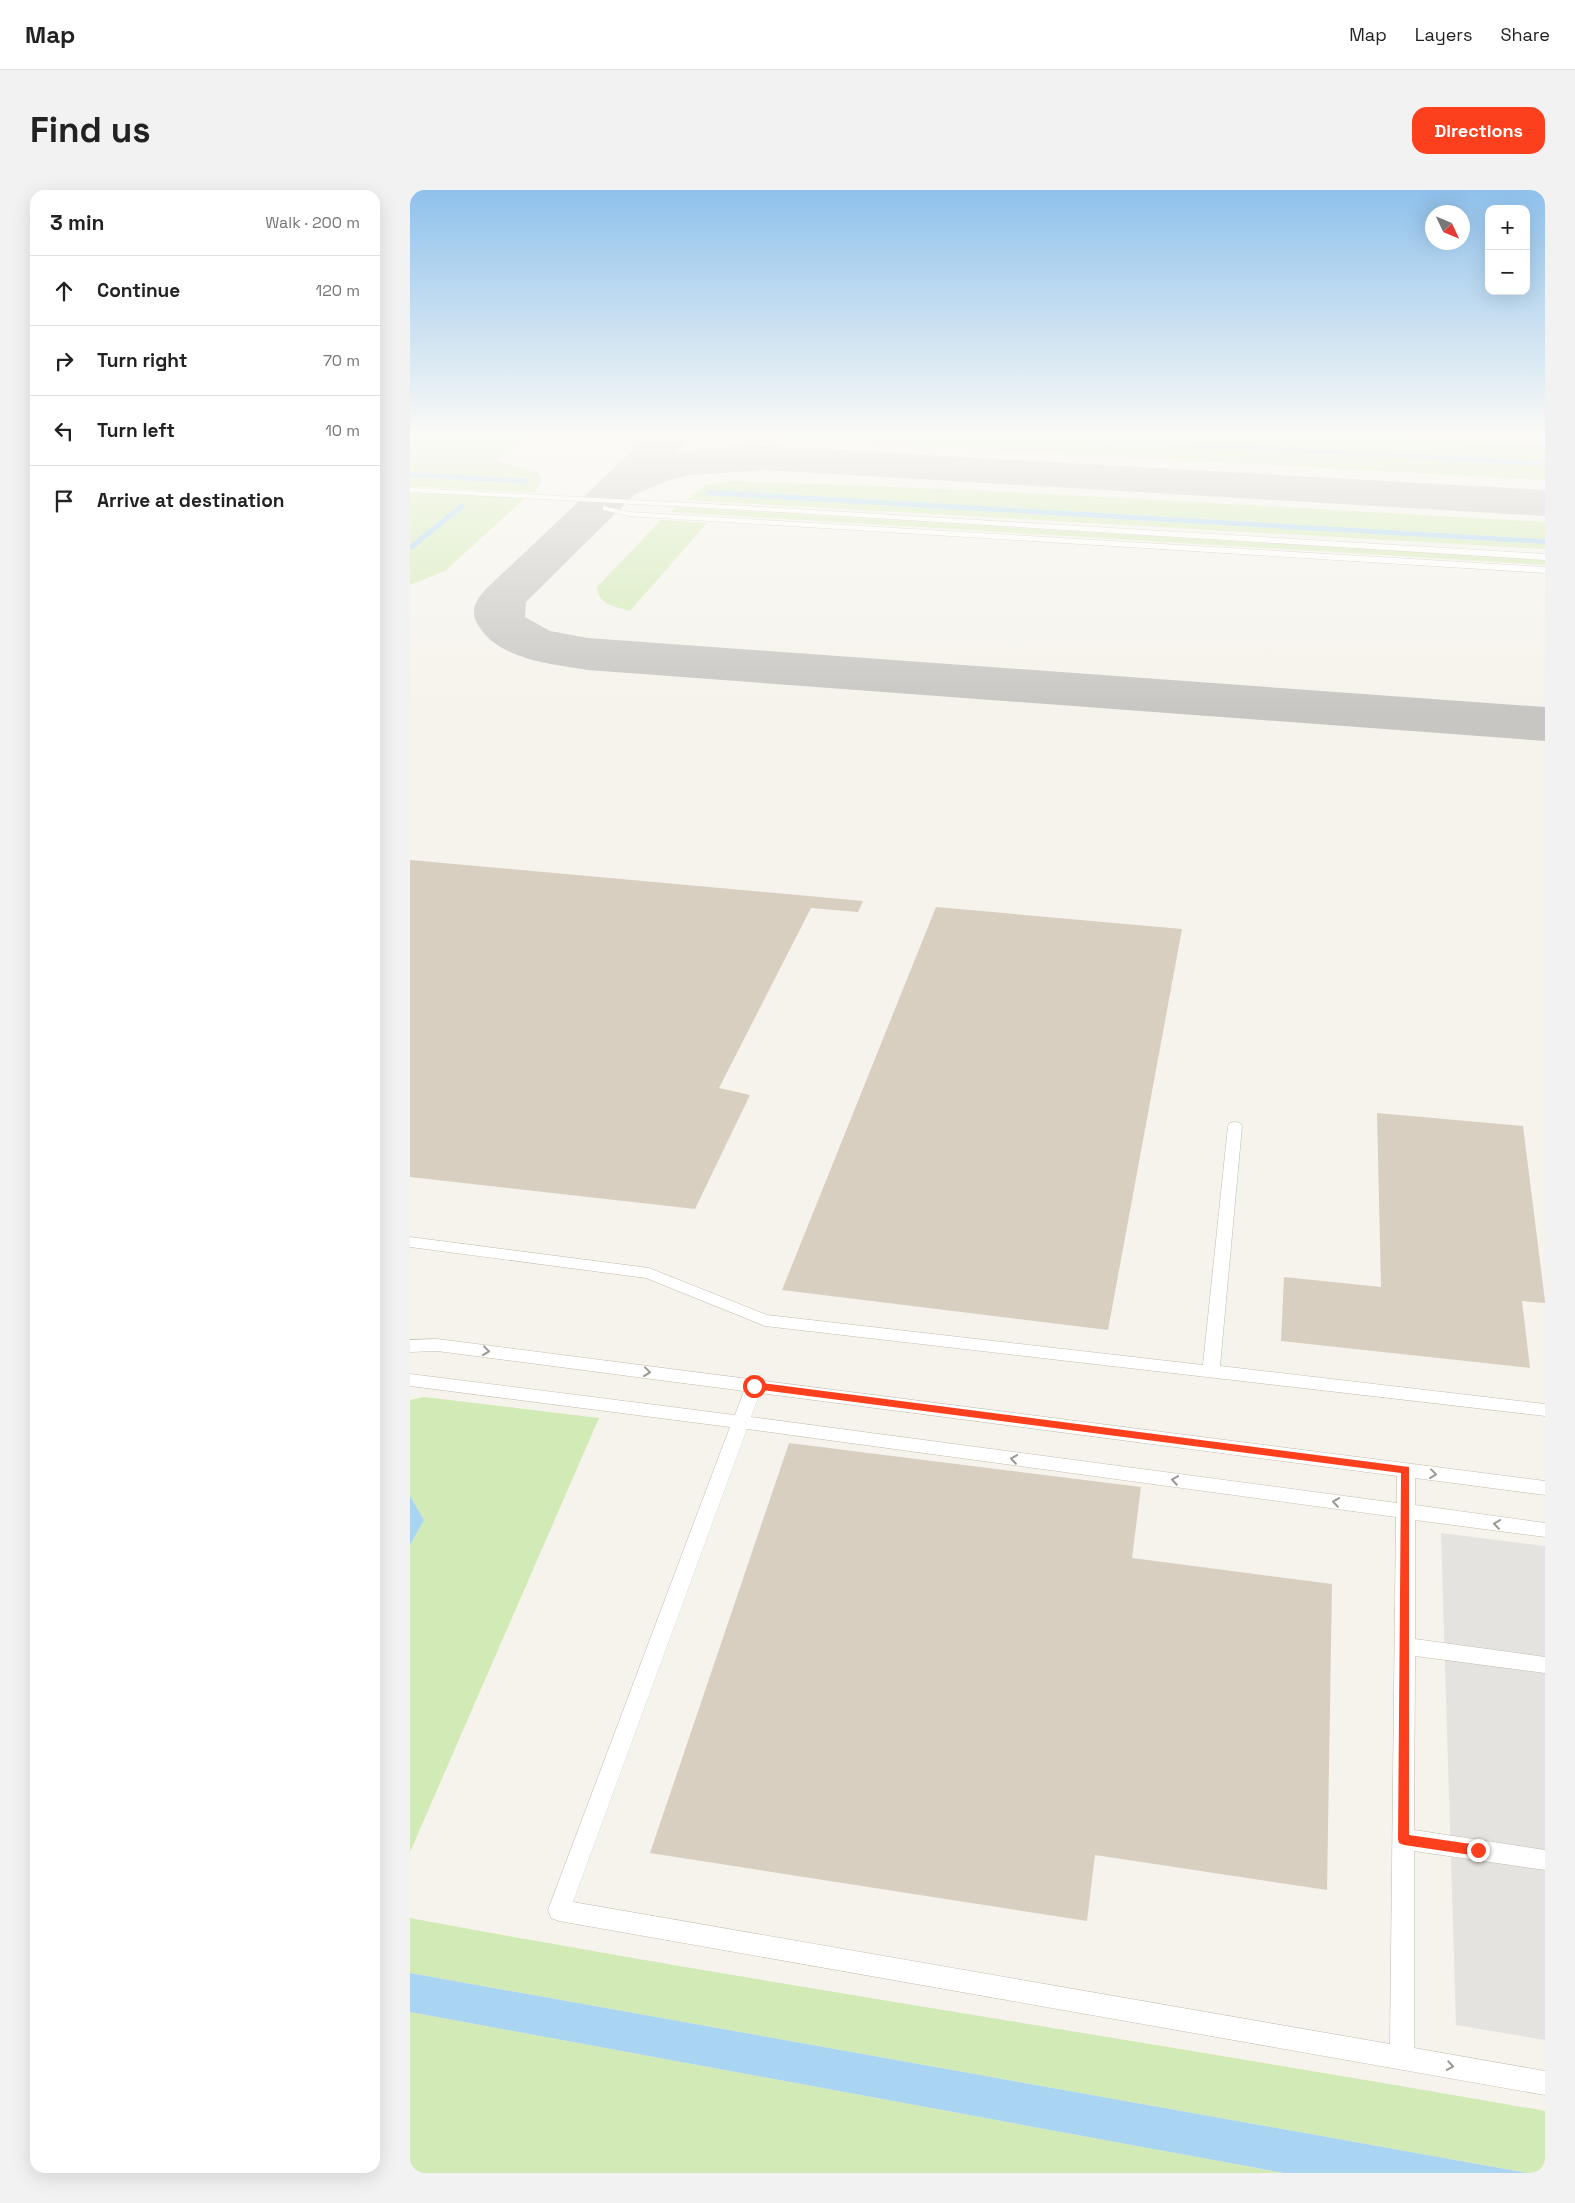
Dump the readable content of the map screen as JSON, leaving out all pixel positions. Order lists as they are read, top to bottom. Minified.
{"north":"bottom right","page":{"header":"Map","nav":["Map","Layers","Share"],"buttons":"Directions","title":"Find us","heading":["3 min","Walk · 200 m"],"map_buttons":["+","−"],"list":[["Continue","120 m"],["Turn right","70 m"],["Turn left","10 m"],"Arrive at destination"]}}
